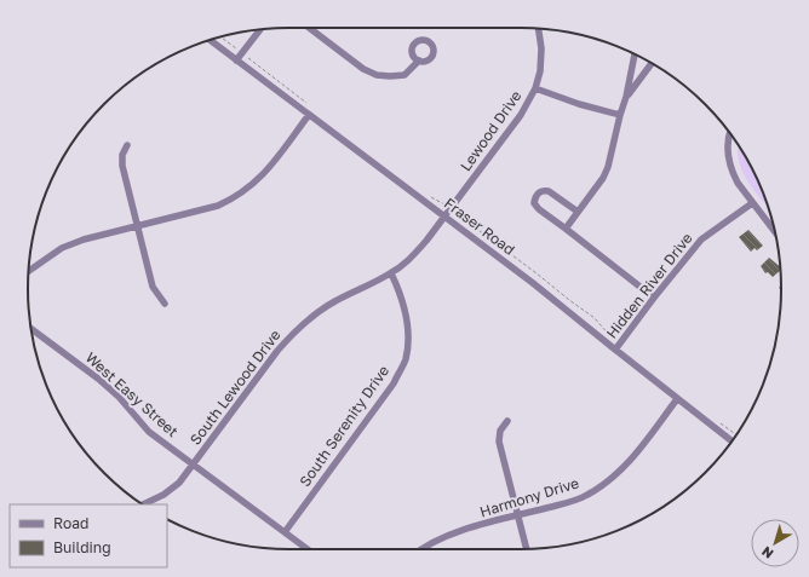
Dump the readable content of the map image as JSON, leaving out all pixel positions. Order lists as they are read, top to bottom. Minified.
{"streets":{"street":["Lewood Drive","Fraser Road","Hidden River Drive","South Lewood Drive","West Easy Street","South Serenity Drive","Harmony Drive"]},"crossings":[["Lewood Drive","Fraser Road"],["Lewood Drive","South Lewood Drive"],["Fraser Road","Hidden River Drive"],["Fraser Road","South Lewood Drive"],["Fraser Road","Harmony Drive"],["South Lewood Drive","West Easy Street"],["South Lewood Drive","South Serenity Drive"],["West Easy Street","South Serenity Drive"]],"legend":["Road","Building"],"north":"bottom left"}
